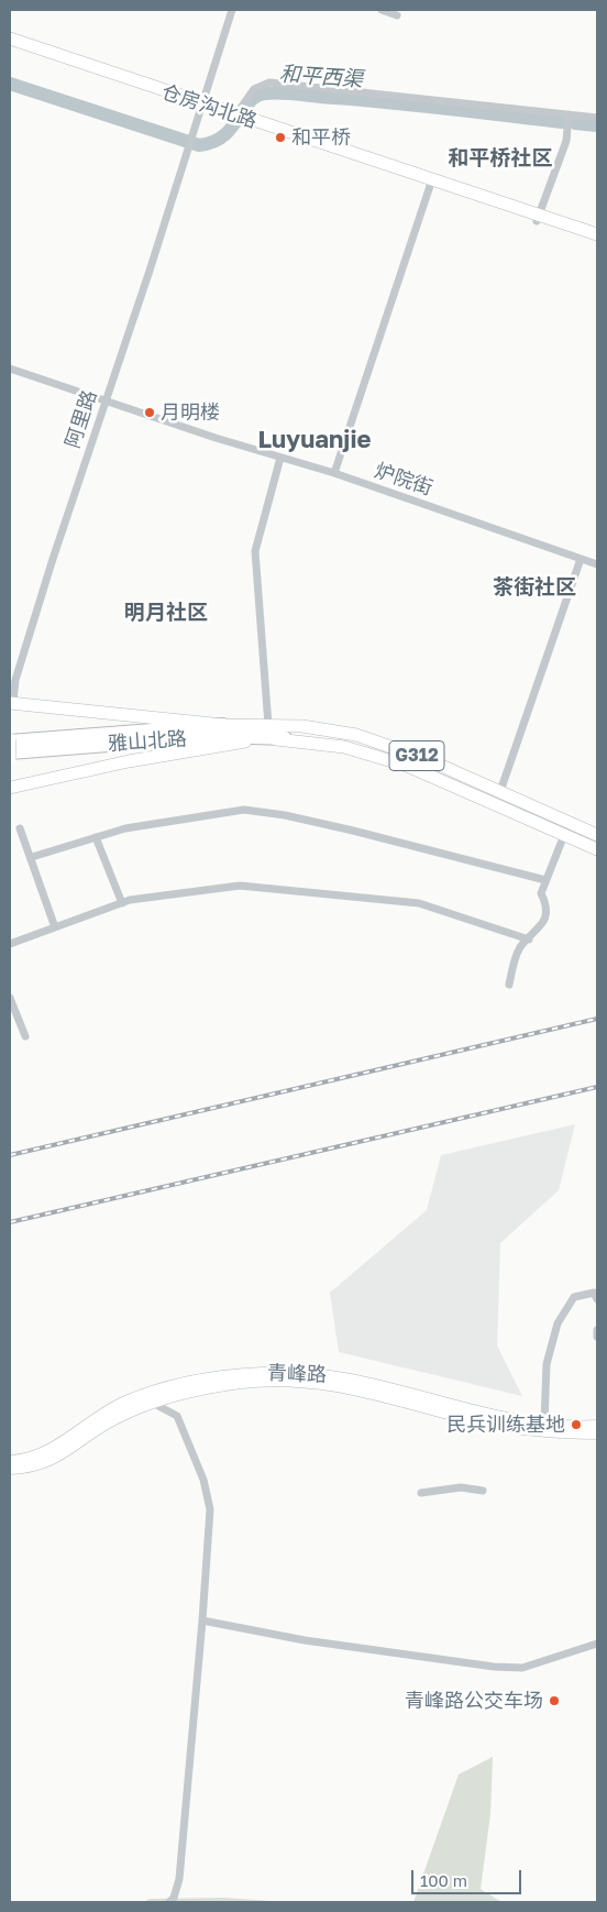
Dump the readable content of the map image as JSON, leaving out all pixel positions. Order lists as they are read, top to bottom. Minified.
{"streets":{"highway":["雅山北路"],"main road":["仓房沟北路","G312","青峰路"],"street":["阿里路","炉院街"]},"crossings":[["仓房沟北路","阿里路"],["阿里路","炉院街"],["阿里路","G312"],["雅山北路","G312"]],"districts":["和平桥社区","Luyuanjie","茶街社区","明月社区"],"water":["和平西渠"],"places":["和平桥","月明楼","民兵训练基地","青峰路公交车场"],"scale_bar":"100 m"}
